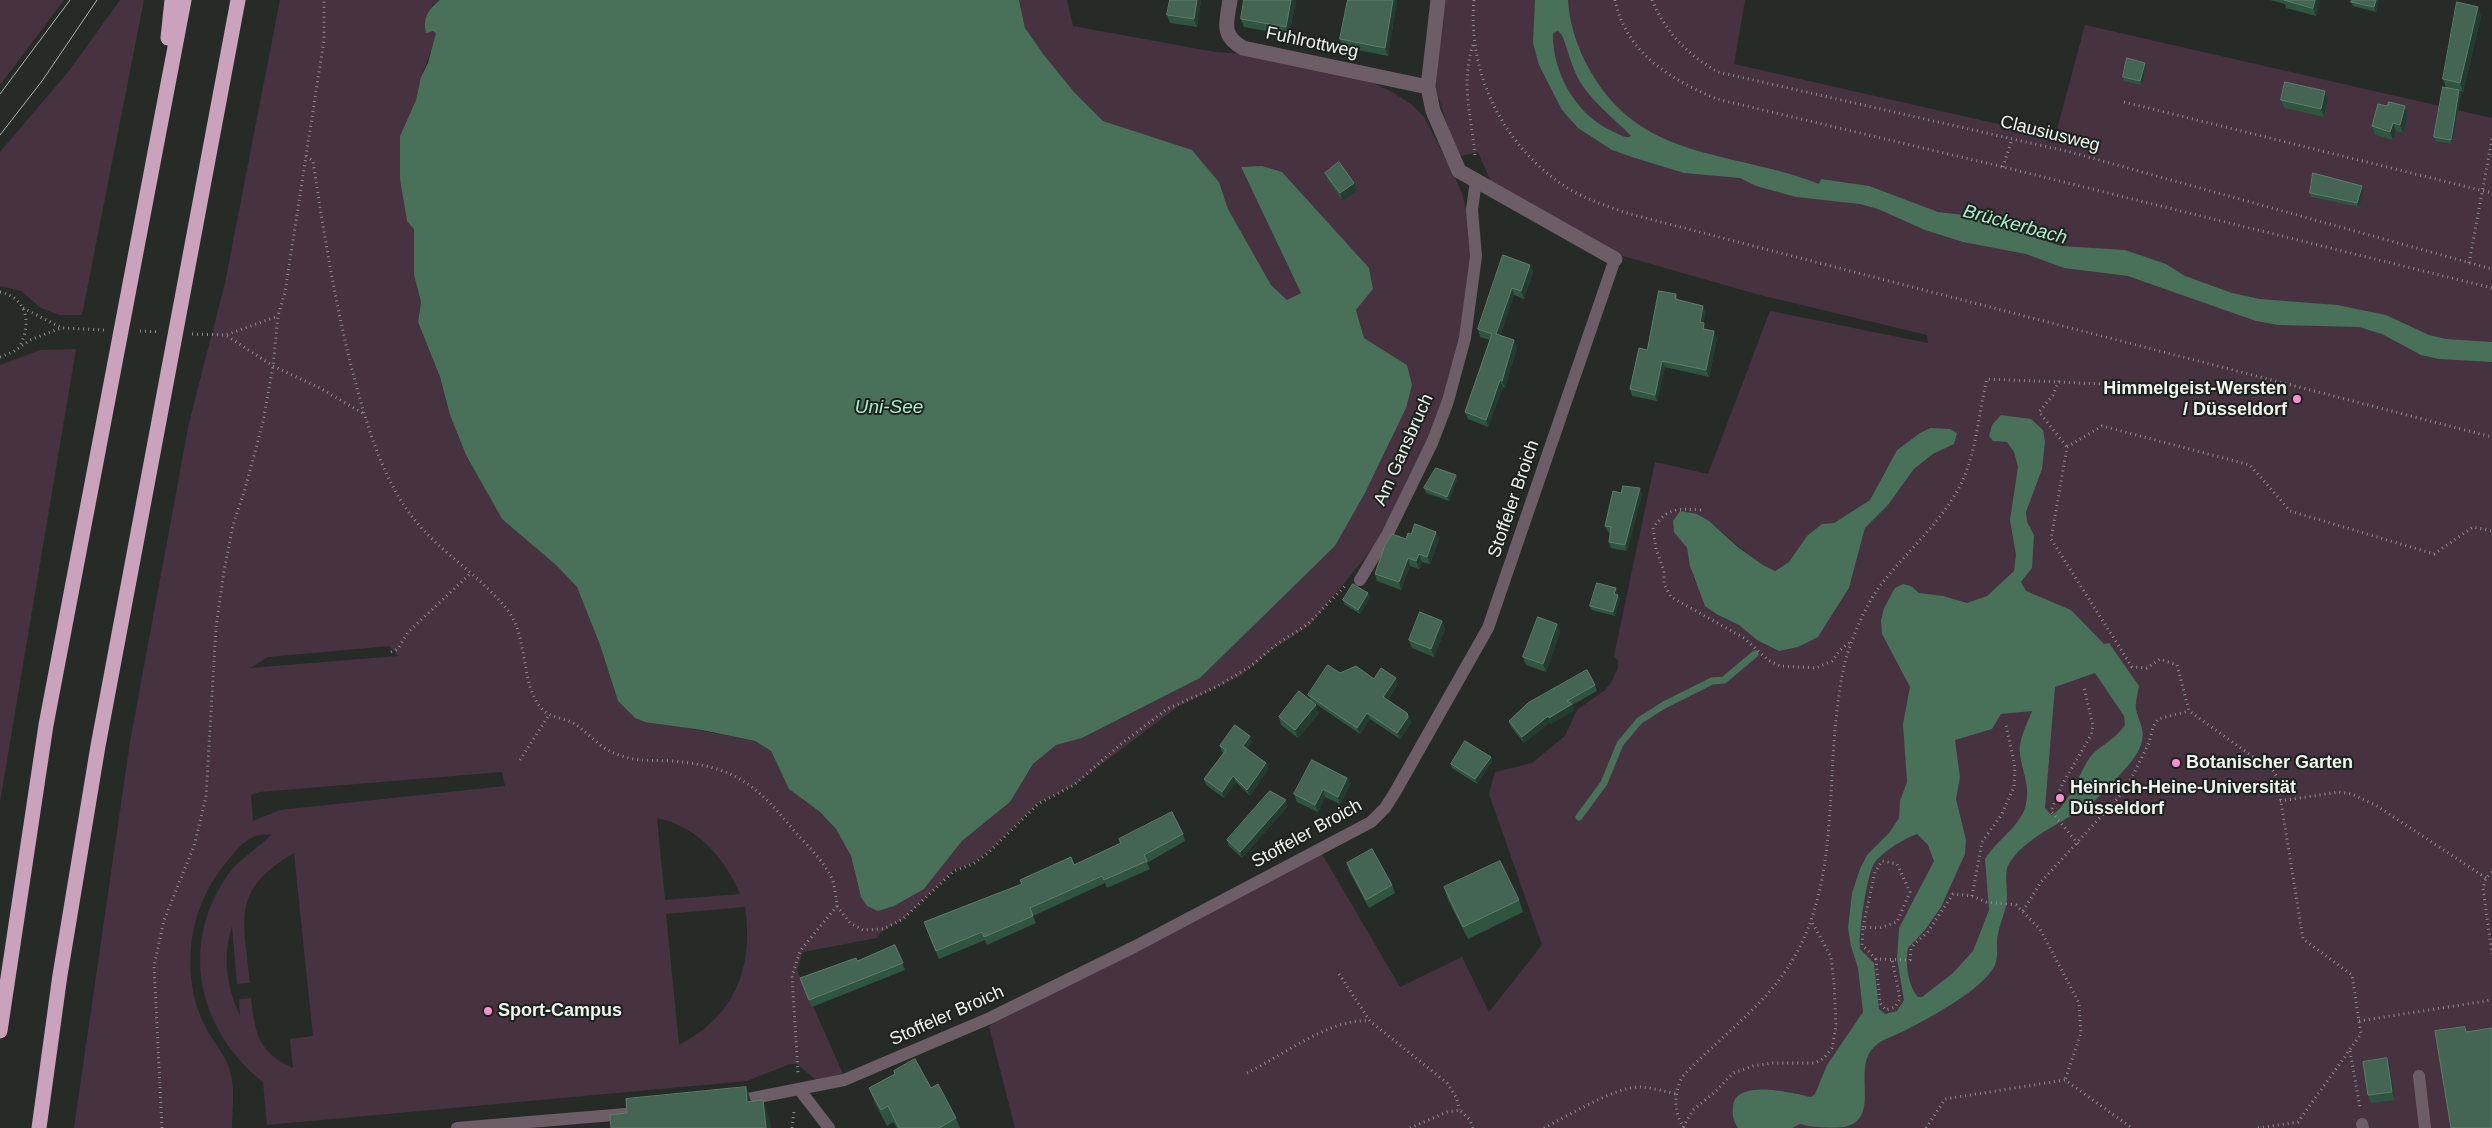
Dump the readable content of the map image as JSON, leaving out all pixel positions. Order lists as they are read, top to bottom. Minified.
{"streets":{"street":["Fuhlrottweg"],"lane":["Am Gansbruch","Stoffeler Broich"],"path":["Clausiusweg"]},"water":["Brückerbach","Uni-See"],"places":["Himmelgeist-Wersten / Düsseldorf","Botanischer Garten","Heinrich-Heine-Universität Düsseldorf","Sport-Campus"]}
